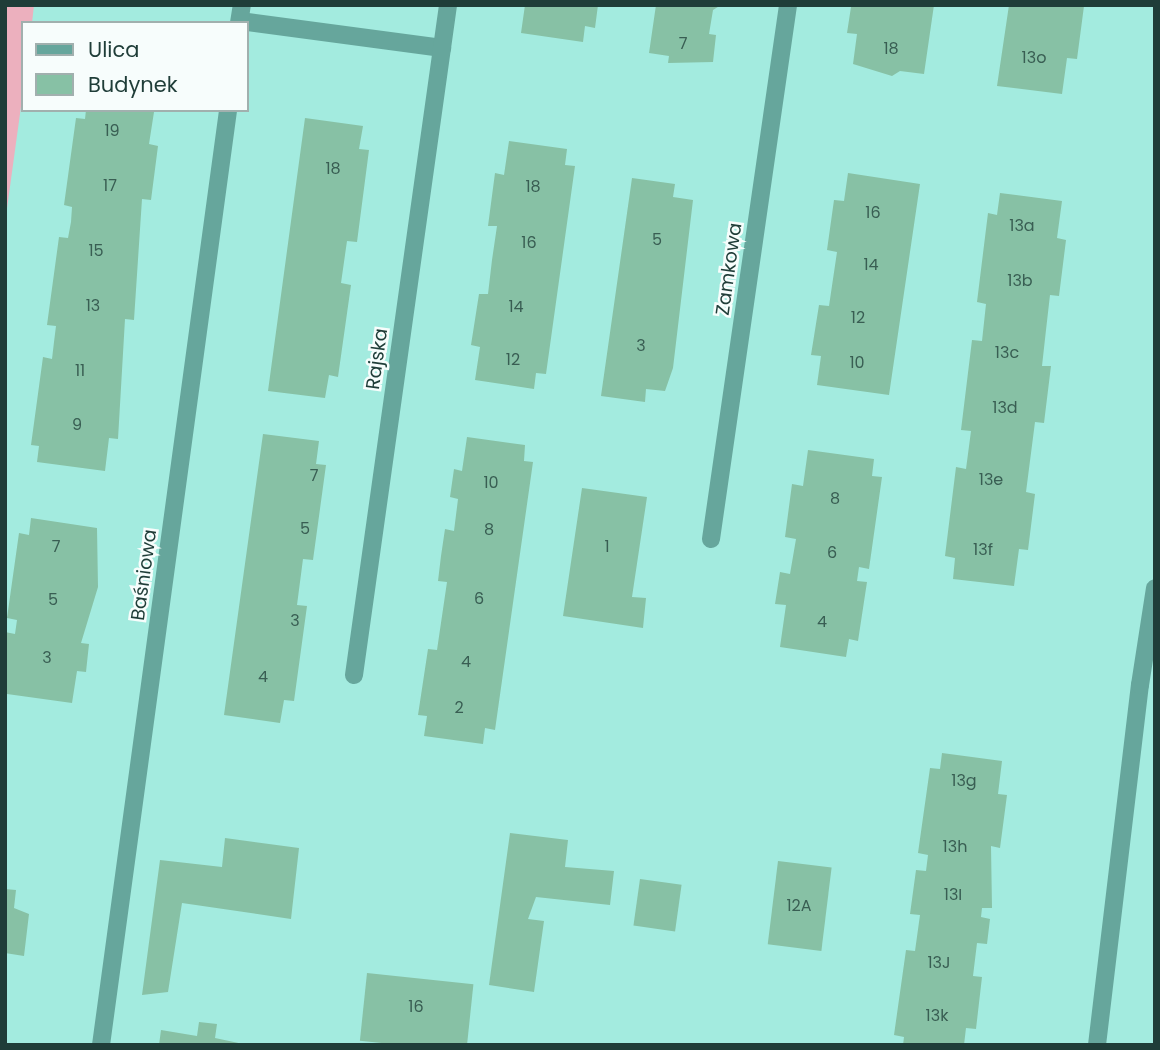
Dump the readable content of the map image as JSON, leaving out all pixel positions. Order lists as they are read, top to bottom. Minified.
{"streets":{"street":["Zamkowa","Rajska","Baśniowa"]},"house_numbers":["7","18","13o","19","18","17","18","16","13a","5","16","15","14","13b","13","14","12","3","13c","12","10","11","13d","9","7","13e","10","8","5","8","7","1","13f","6","6","5","3","4","3","4","4","2","13g","13h","13I","12A","13J","16","13k"],"legend":["Ulica","Budynek"]}
